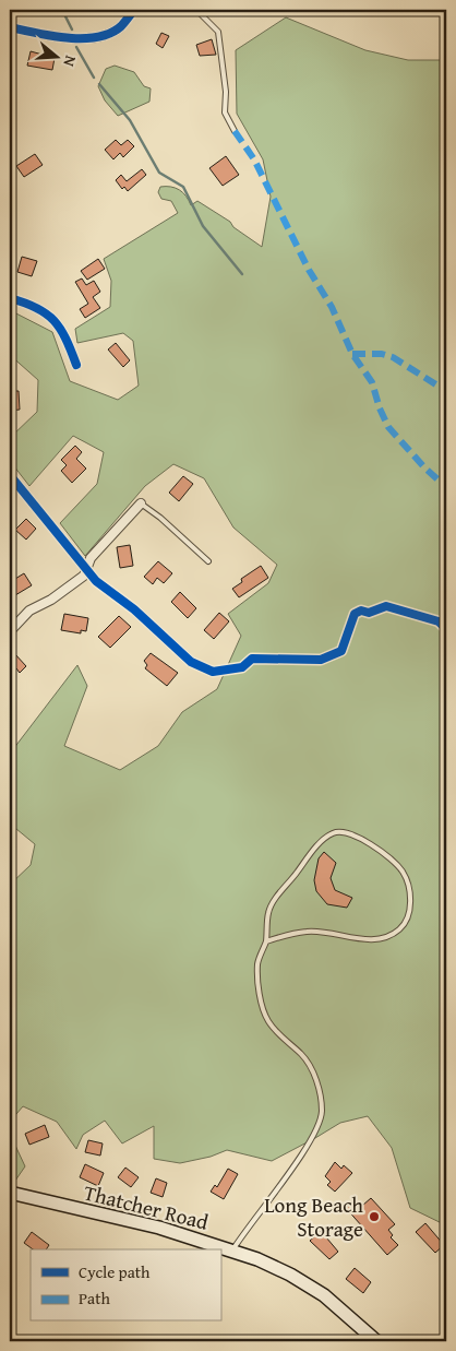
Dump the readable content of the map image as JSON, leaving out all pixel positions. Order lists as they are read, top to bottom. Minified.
{"streets":{"main road":["Thatcher Road"]},"places":["Long Beach Storage"],"legend":["Cycle path","Path"],"north":"right"}
